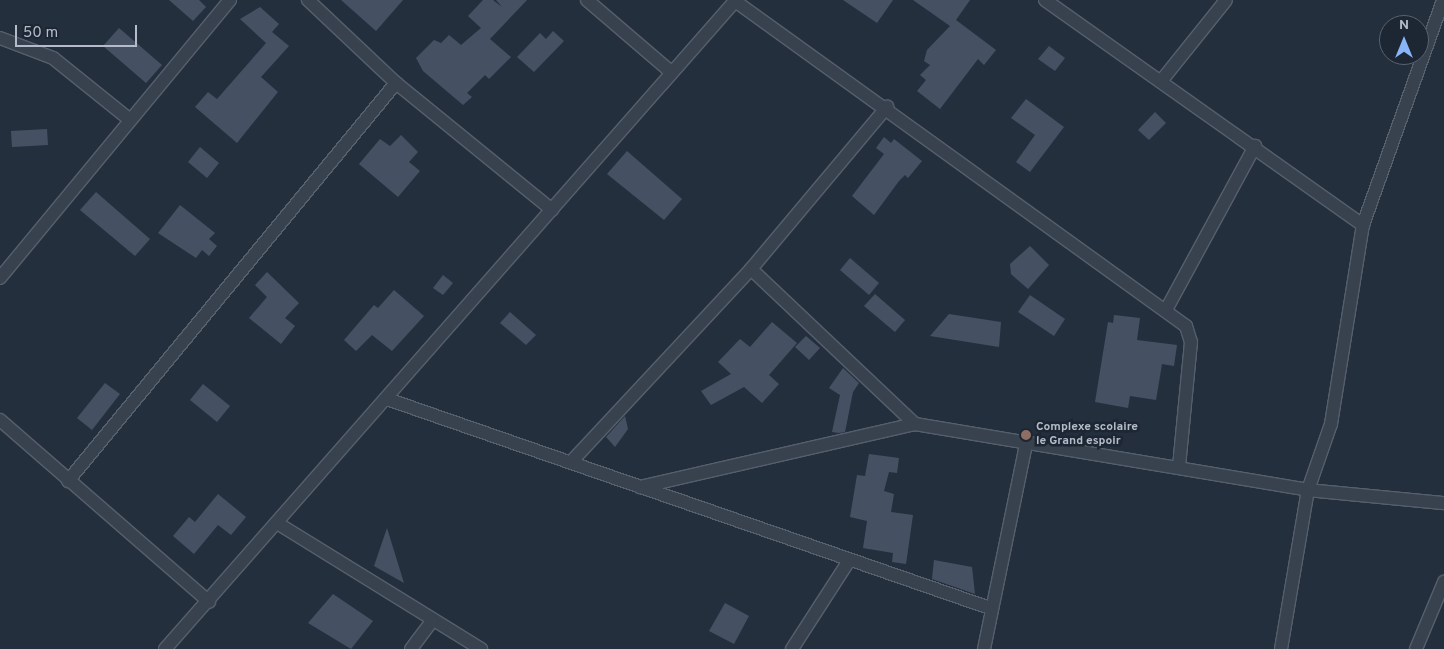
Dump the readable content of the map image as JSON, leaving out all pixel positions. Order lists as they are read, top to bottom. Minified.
{"places":["Complexe scolaire le Grand espoir"],"scale_bar":"50 m","north":"top"}
